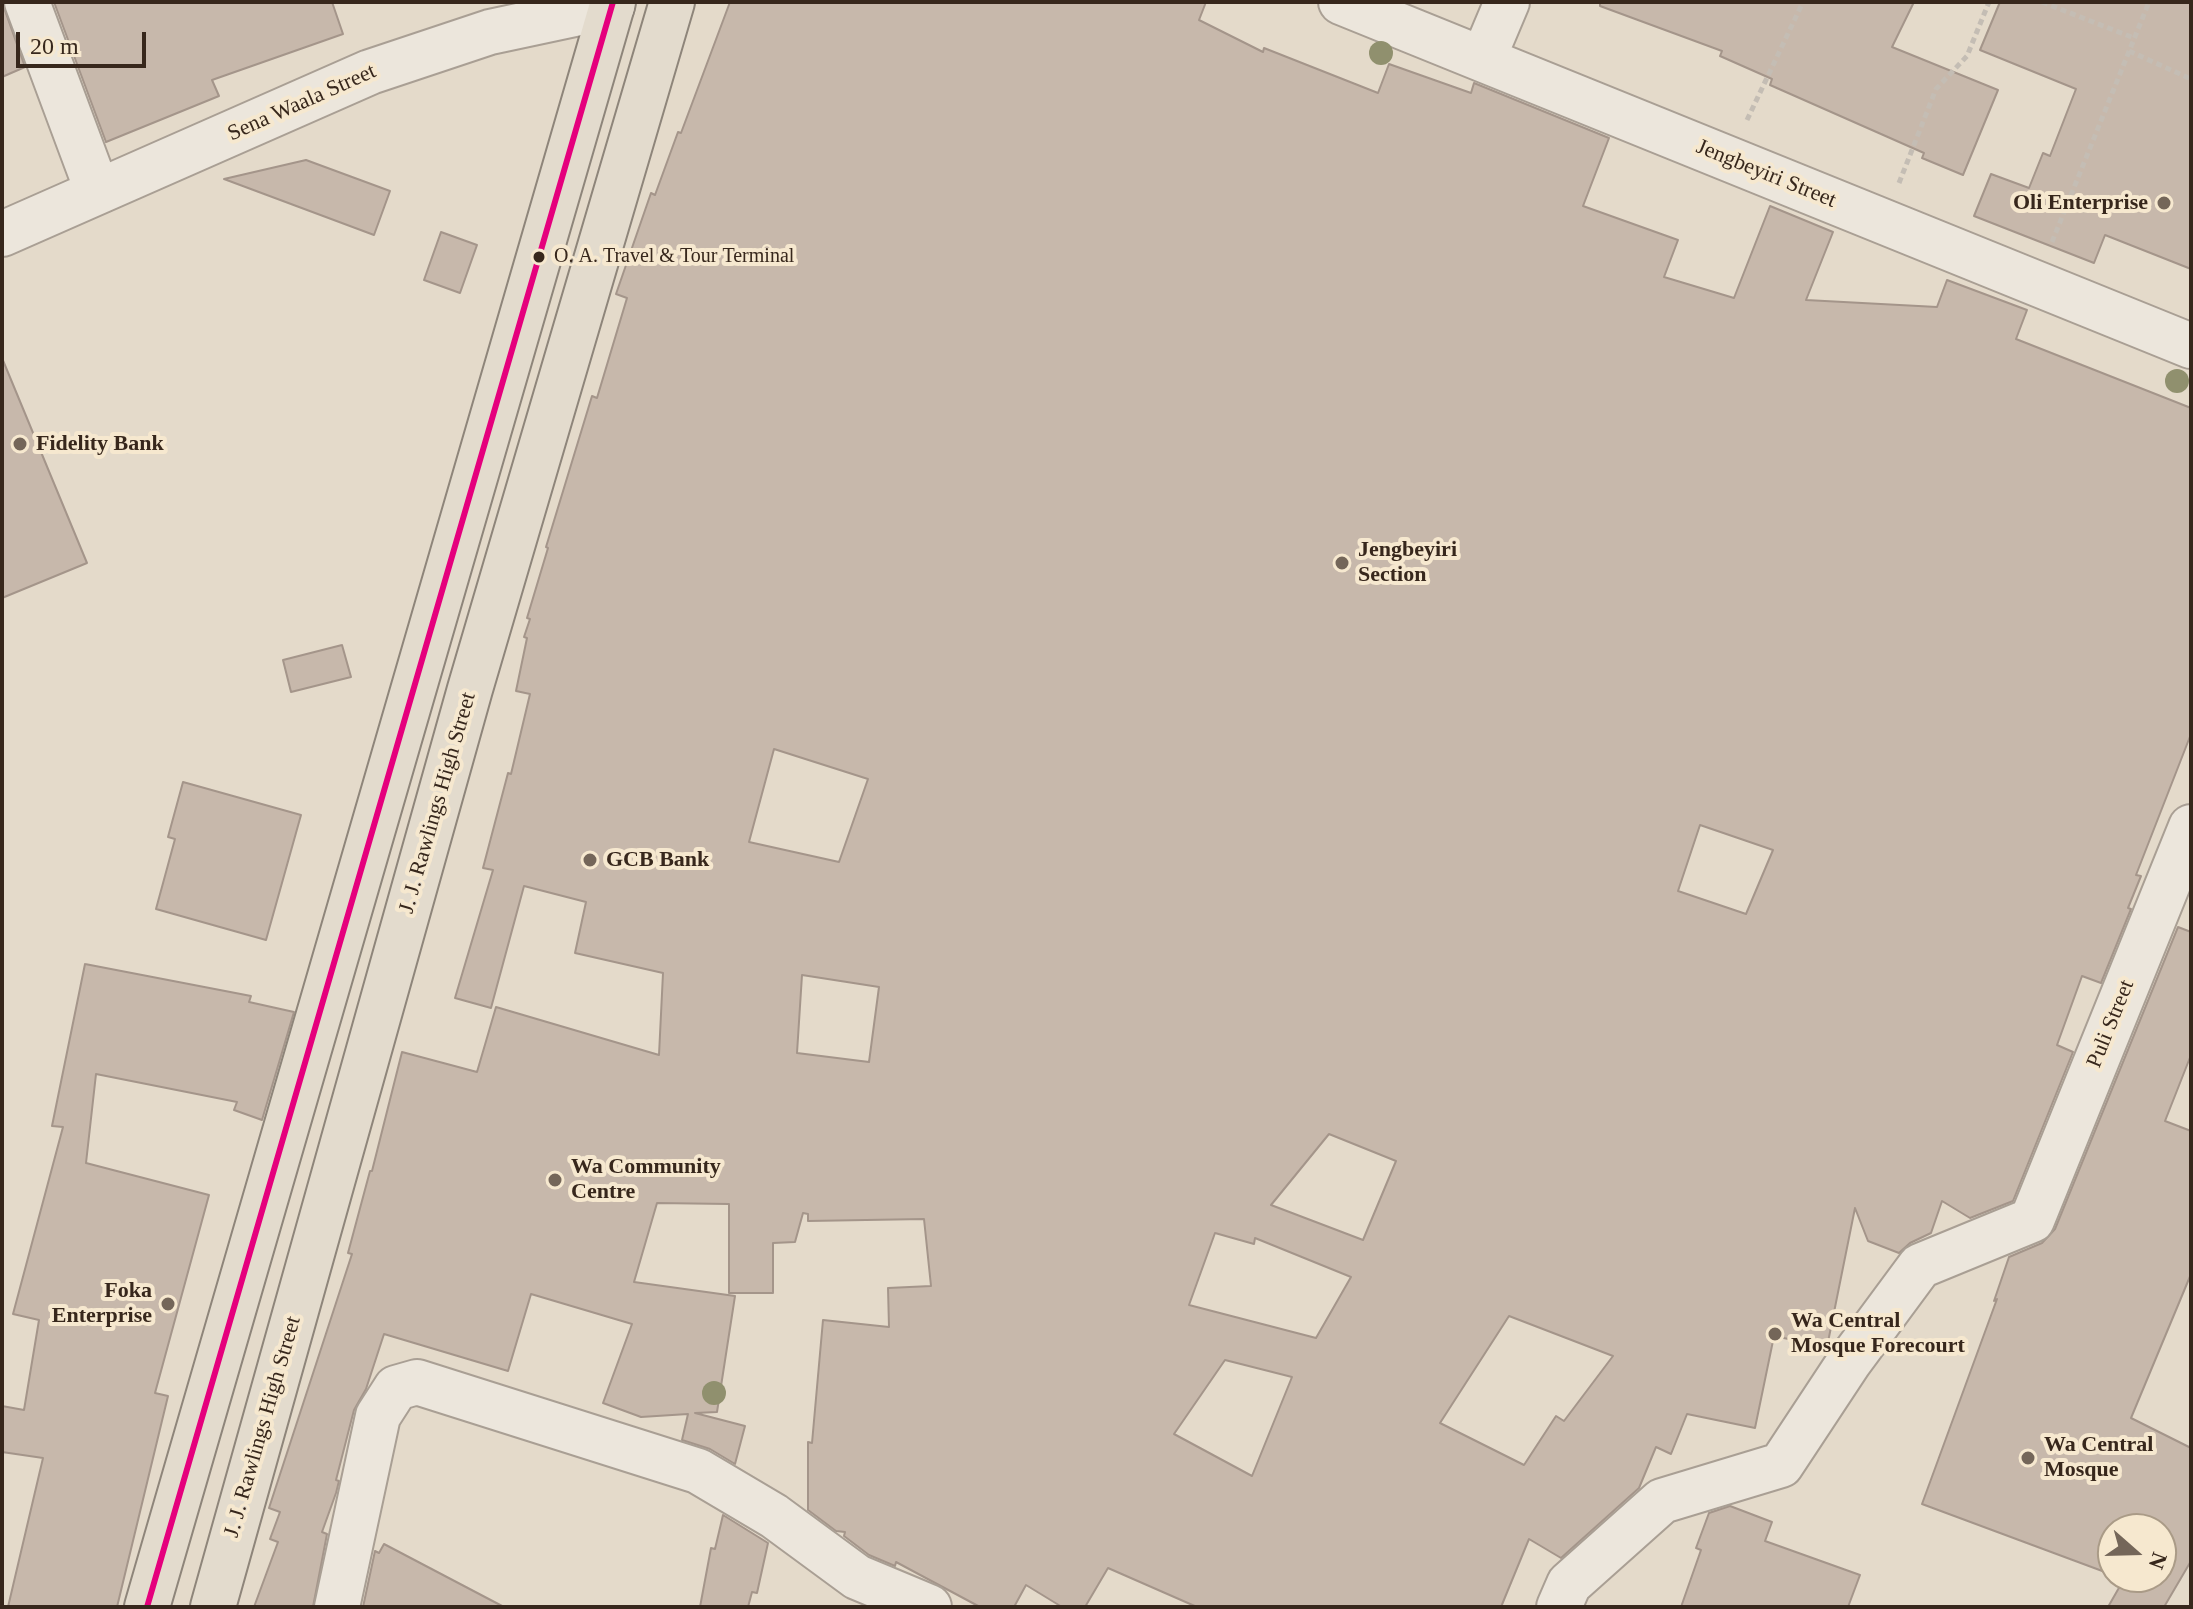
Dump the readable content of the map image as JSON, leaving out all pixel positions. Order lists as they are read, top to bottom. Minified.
{"streets":{"main road":["J. J. Rawlings High Street"],"street":["Sena Waala Street","Jengbeyiri Street","Puli Street"]},"places":["Oli Enterprise","O. A. Travel & Tour Terminal","Fidelity Bank","Jengbeyiri Section","GCB Bank","Wa Community Centre","Foka Enterprise","Wa Central Mosque Forecourt","Wa Central Mosque"],"scale_bar":"20 m","north":"right"}
